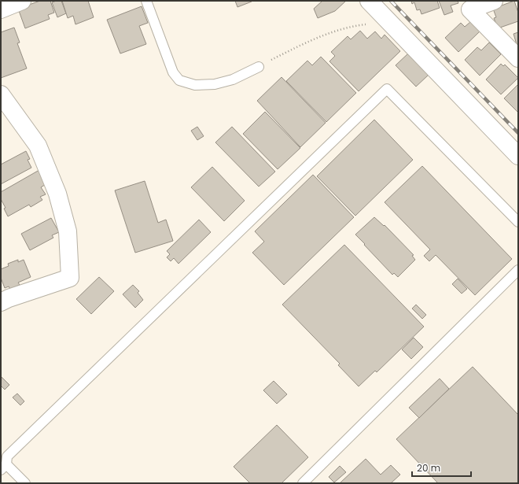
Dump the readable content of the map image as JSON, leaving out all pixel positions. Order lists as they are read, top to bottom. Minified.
{"scale_bar":"20 m"}
